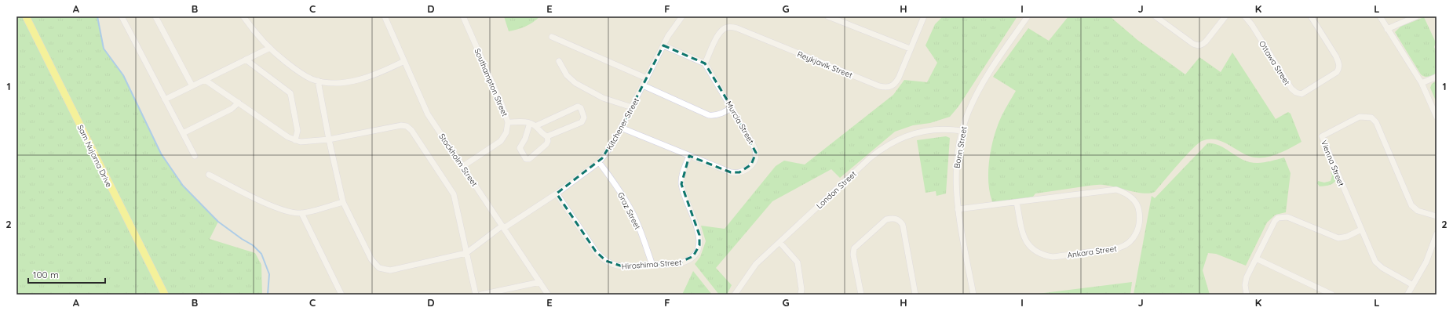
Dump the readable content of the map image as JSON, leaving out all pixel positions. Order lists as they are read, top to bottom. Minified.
{"streets":{"main road":["Sam Nujoma Drive"],"street":["Ottawa Street","Reykjavik Street","Southampton Street","Murcia Street","Kitchener Street","Bonn Street","Stockholm Street","Vienna Street","London Street","Graz Street","Ankara Street","Hiroshima Street"]},"crossings":[["Reykjavik Street","Murcia Street"],["Southampton Street","Stockholm Street"],["Murcia Street","Kitchener Street"],["Murcia Street","Hiroshima Street"],["Kitchener Street","Stockholm Street"],["Kitchener Street","Graz Street"],["Kitchener Street","Hiroshima Street"],["Bonn Street","London Street"],["Bonn Street","Ankara Street"],["Graz Street","Hiroshima Street"]],"scale_bar":"100 m","grid":{"columns":["A","B","C","D","E","F","G","H","I","J","K","L"],"rows":["1","2"]}}
